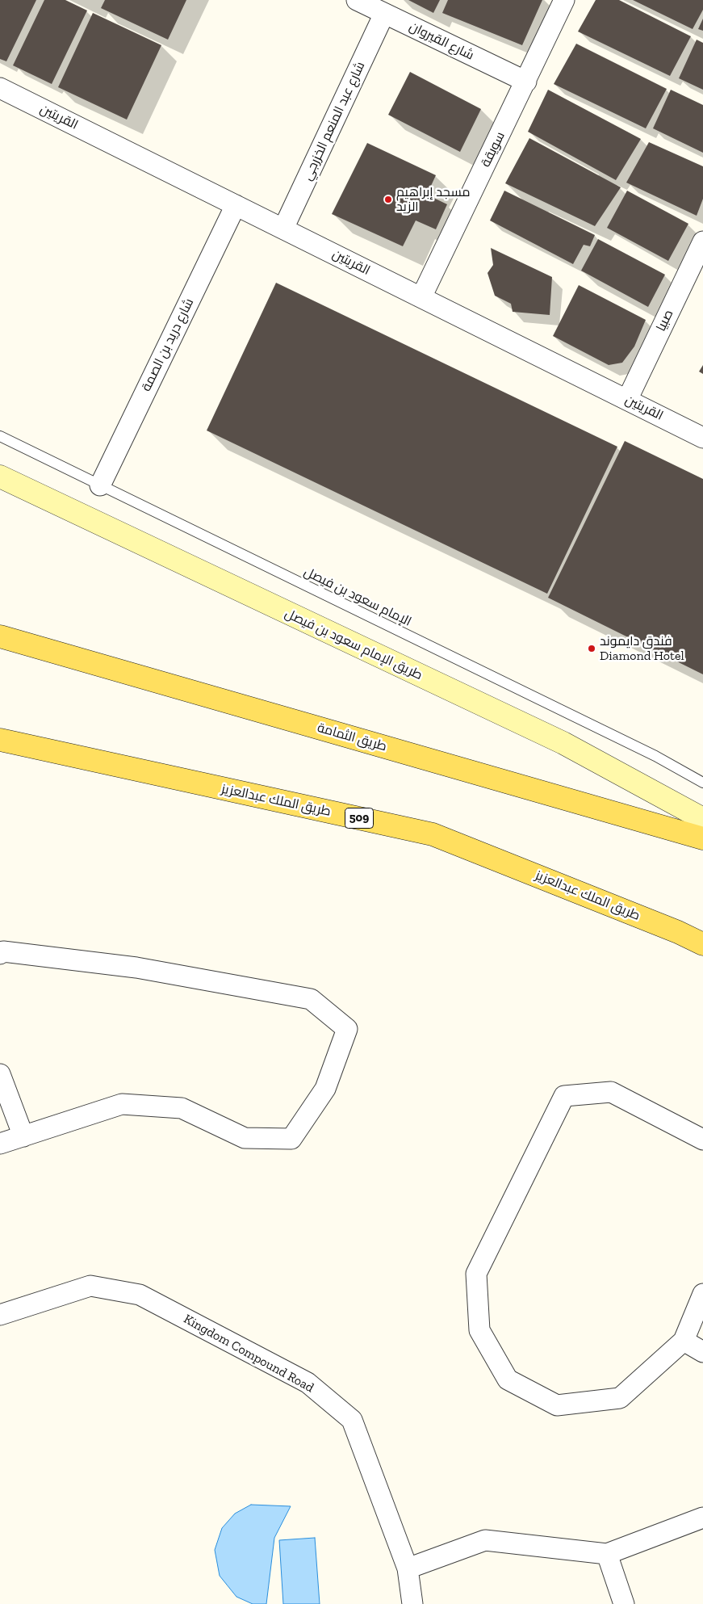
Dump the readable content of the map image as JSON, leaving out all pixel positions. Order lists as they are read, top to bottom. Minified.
{"streets":{"main road":["طريق الإمام سعود بن فيصل","طريق الثمامة","طريق الملك عبدالعزيز","509"],"street":["شارع القيروان","القريتين","شارع عبد المنعم الخزرجي","سويقة","صبيا","شارع دريد بن الصمة","Kingdom Compound Road"],"lane":["الإمام سعود بن فيصل"]},"crossings":[["شارع القيروان","شارع عبد المنعم الخزرجي"],["شارع القيروان","سويقة"],["القريتين","شارع عبد المنعم الخزرجي"],["القريتين","سويقة"],["القريتين","صبيا"],["القريتين","شارع دريد بن الصمة"],["شارع دريد بن الصمة","الإمام سعود بن فيصل"]],"places":["مسجد إبراهيم الزيد","فندق دايموند Diamond Hotel"]}
